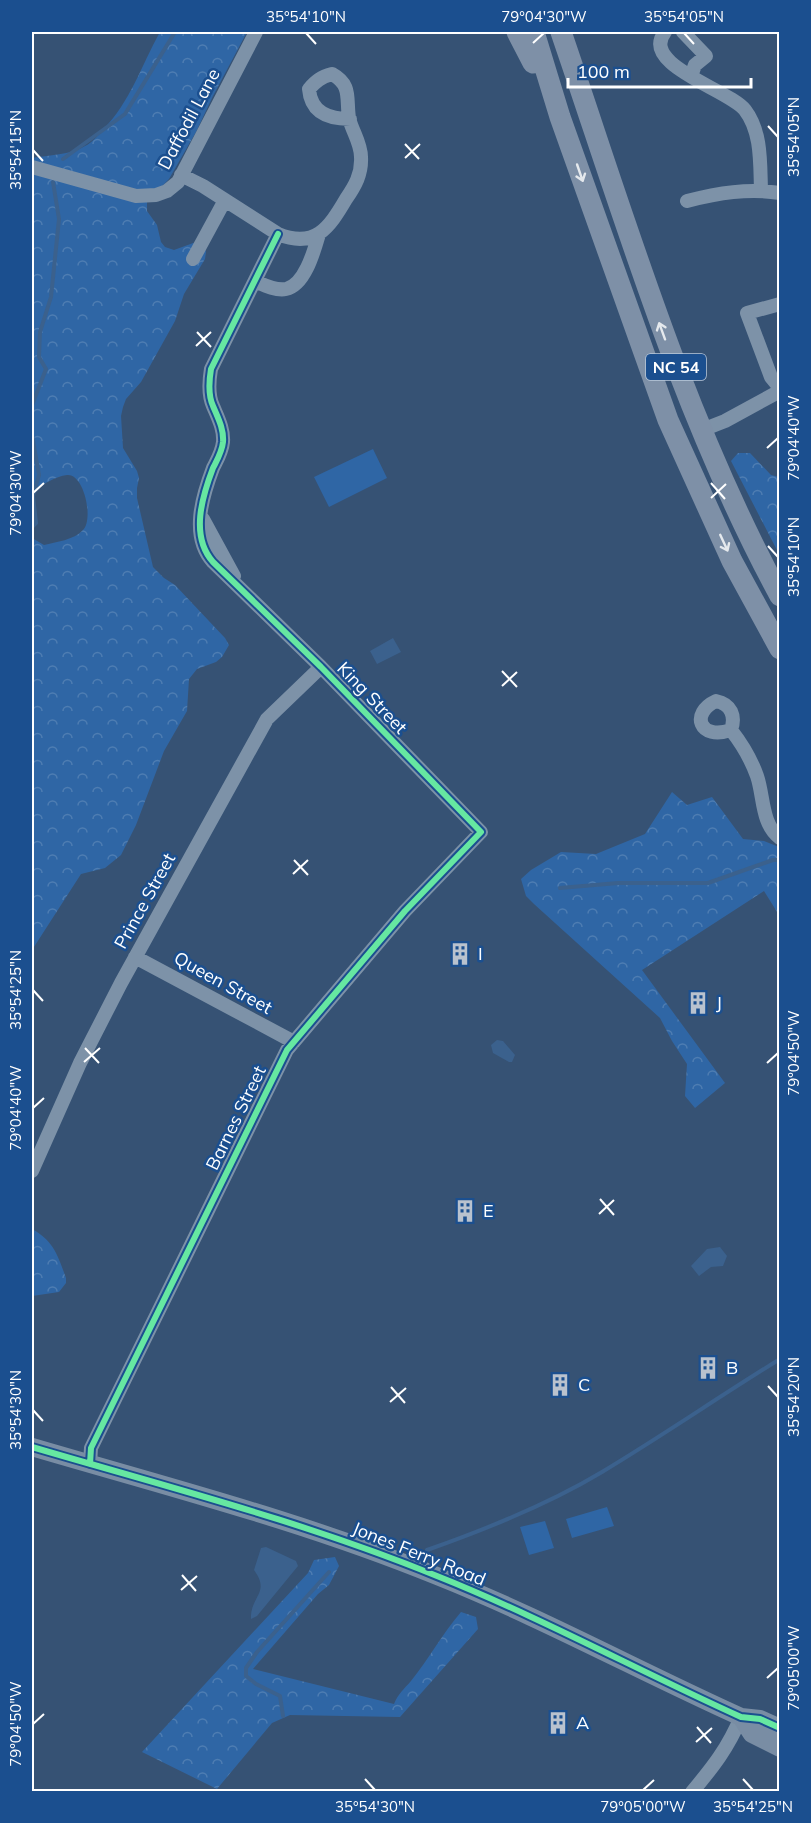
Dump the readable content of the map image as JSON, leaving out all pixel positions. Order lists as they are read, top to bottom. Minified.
{"streets":{"highway":["NC 54"],"main road":["Jones Ferry Road"],"street":["Daffodil Lane","King Street","Prince Street","Queen Street","Barnes Street"]},"crossings":[["King Street","Prince Street"],["King Street","Barnes Street"],["Prince Street","Queen Street"],["Queen Street","Barnes Street"],["Barnes Street","Jones Ferry Road"]],"places":{"building":["I","J","E","B","C","A"]},"scale_bar":"100 m","coordinates":["35°54'10\"N","79°04'30\"W","35°54'05\"N","35°54'15\"N","79°04'40\"W","35°54'25\"N","79°04'50\"W","35°54'20\"N","35°54'30\"N","79°05'00\"W"]}
